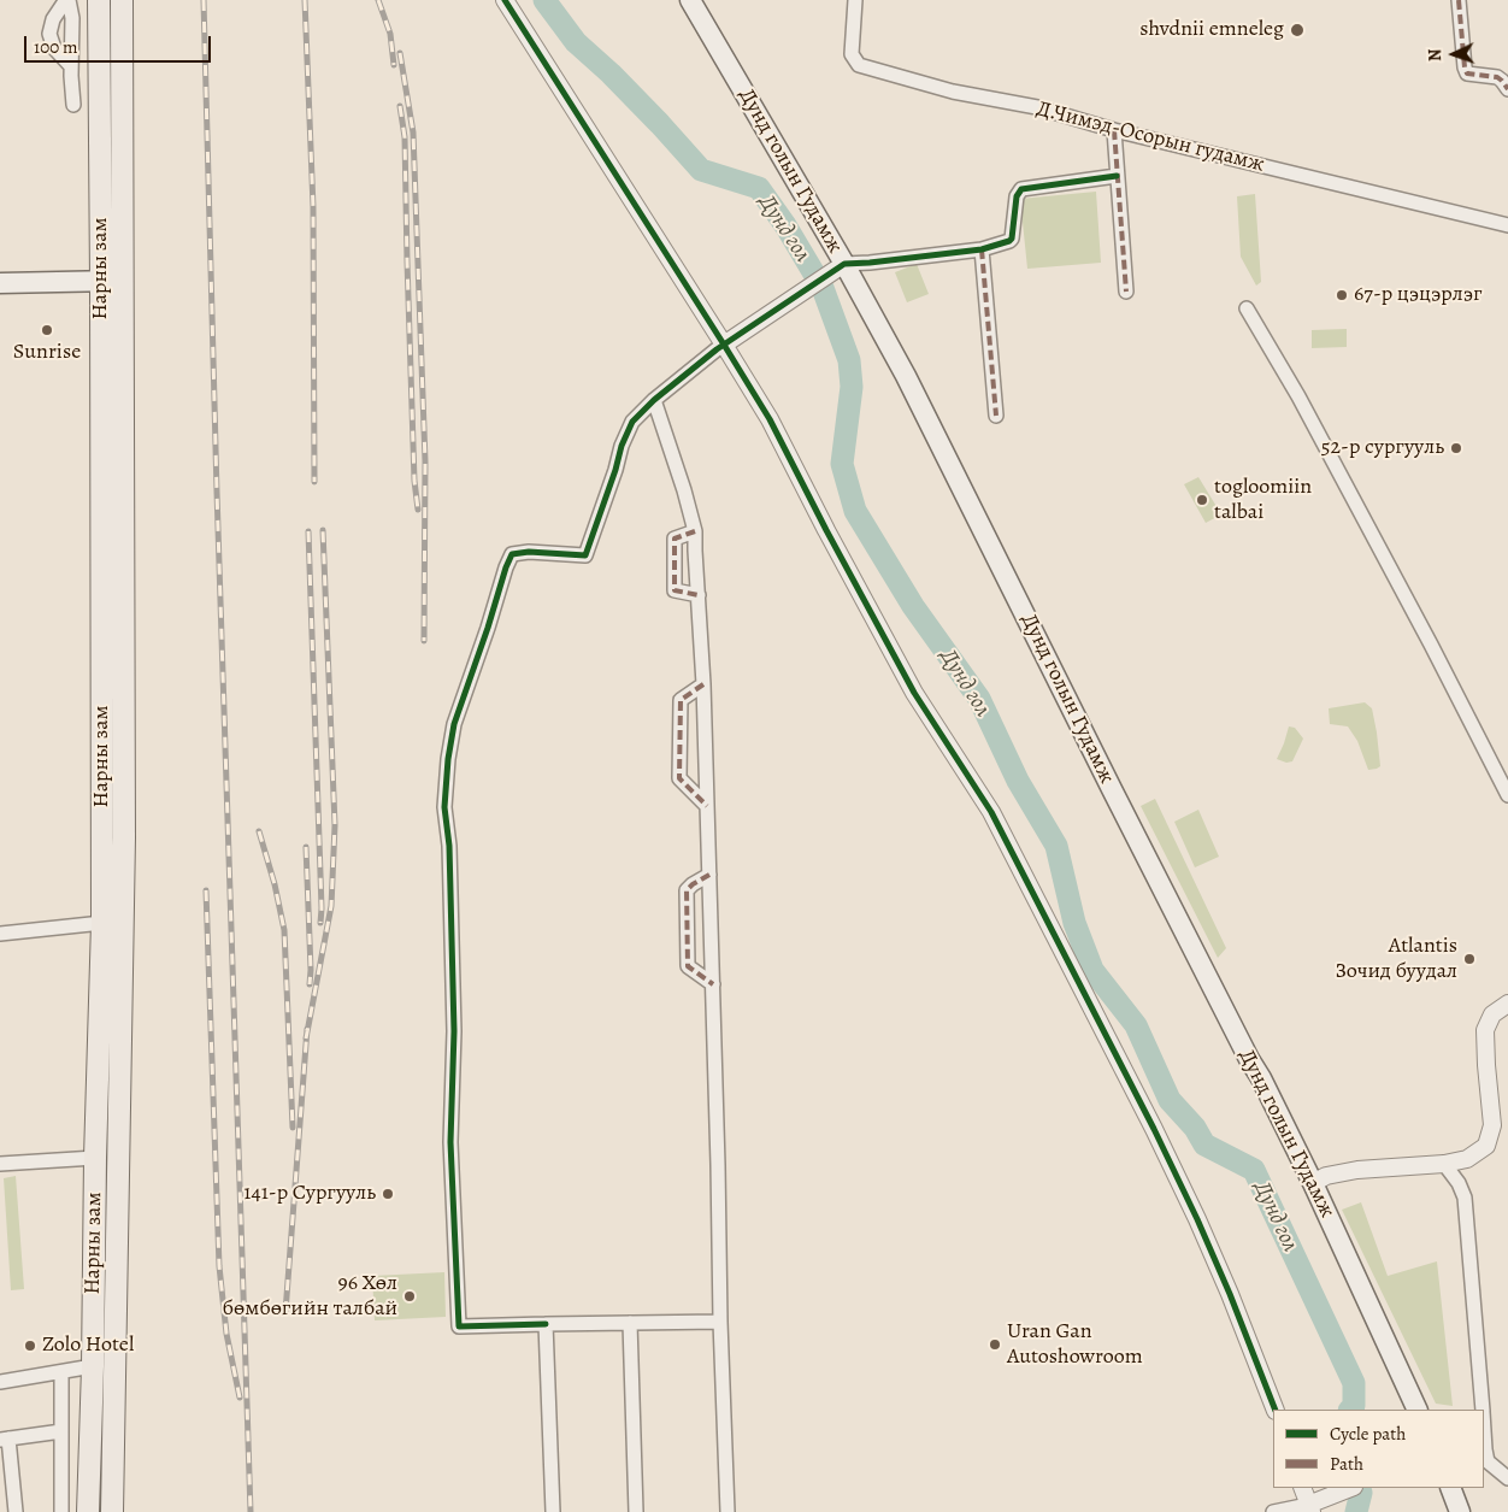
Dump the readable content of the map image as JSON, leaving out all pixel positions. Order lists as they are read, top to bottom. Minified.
{"streets":{"main road":["Дунд голын Гудамж","Нарны зам"],"street":["Д.Чимэд-Осорын гудамж"]},"water":["Дунд гол"],"places":["shvdnii emneleg","67-р цэцэрлэг","Sunrise","52-р сургууль","togloomiin talbai","Atlantis Зочид буудал","141-р Сургууль","96 Хөл бөмбөгийн талбай","Uran Gan Autoshowroom","Zolo Hotel"],"legend":["Cycle path","Path"],"scale_bar":"100 m","north":"left"}
